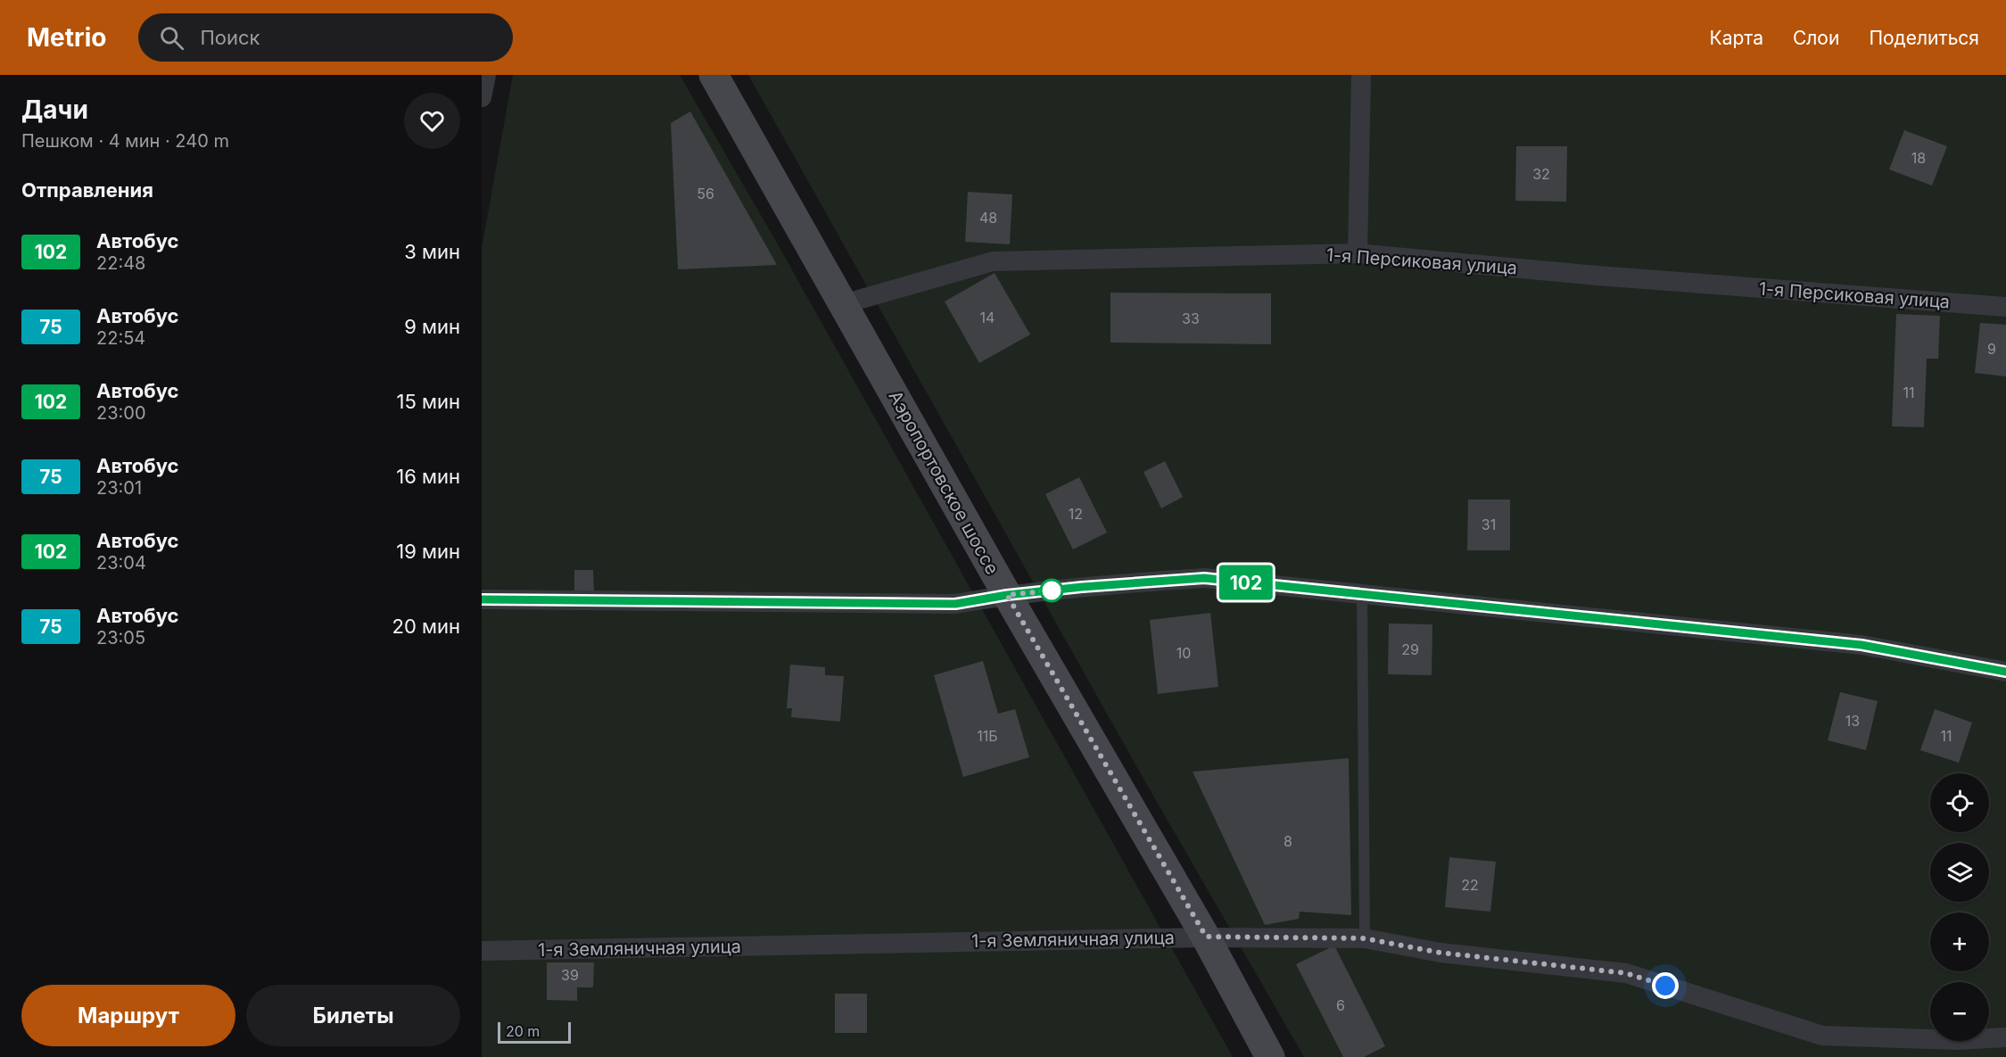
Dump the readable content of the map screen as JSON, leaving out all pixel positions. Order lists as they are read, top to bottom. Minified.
{"streets":{"main road":["Аэропортовское шоссе"],"street":["1-я Персиковая улица","1-я Земляничная улица"]},"crossings":[["1-я Персиковая улица","Аэропортовское шоссе"],["Аэропортовское шоссе","1-я Земляничная улица"]],"lines":["bus line 102"],"house_numbers":["18","32","56","48","14","33","9","11","12","31","29","10","13","11Б","11","8","22","39","6"],"scale_bar":"20 m","page":{"header":"Metrio","search":"Поиск","nav":["Карта","Слои","Поделиться"],"heading":[["Дачи","Пешком · 4 мин · 240 m"],"Отправления"],"on_map":"102","list":[{"mark":"102","name":"Автобус","note":"22:48","value":"3 мин"},{"mark":"75","name":"Автобус","note":"22:54","value":"9 мин"},{"mark":"102","name":"Автобус","note":"23:00","value":"15 мин"},{"mark":"75","name":"Автобус","note":"23:01","value":"16 мин"},{"mark":"102","name":"Автобус","note":"23:04","value":"19 мин"},{"mark":"75","name":"Автобус","note":"23:05","value":"20 мин"}],"map_buttons":["+","−"],"buttons":["Маршрут","Билеты"],"scale":"20 m"}}
